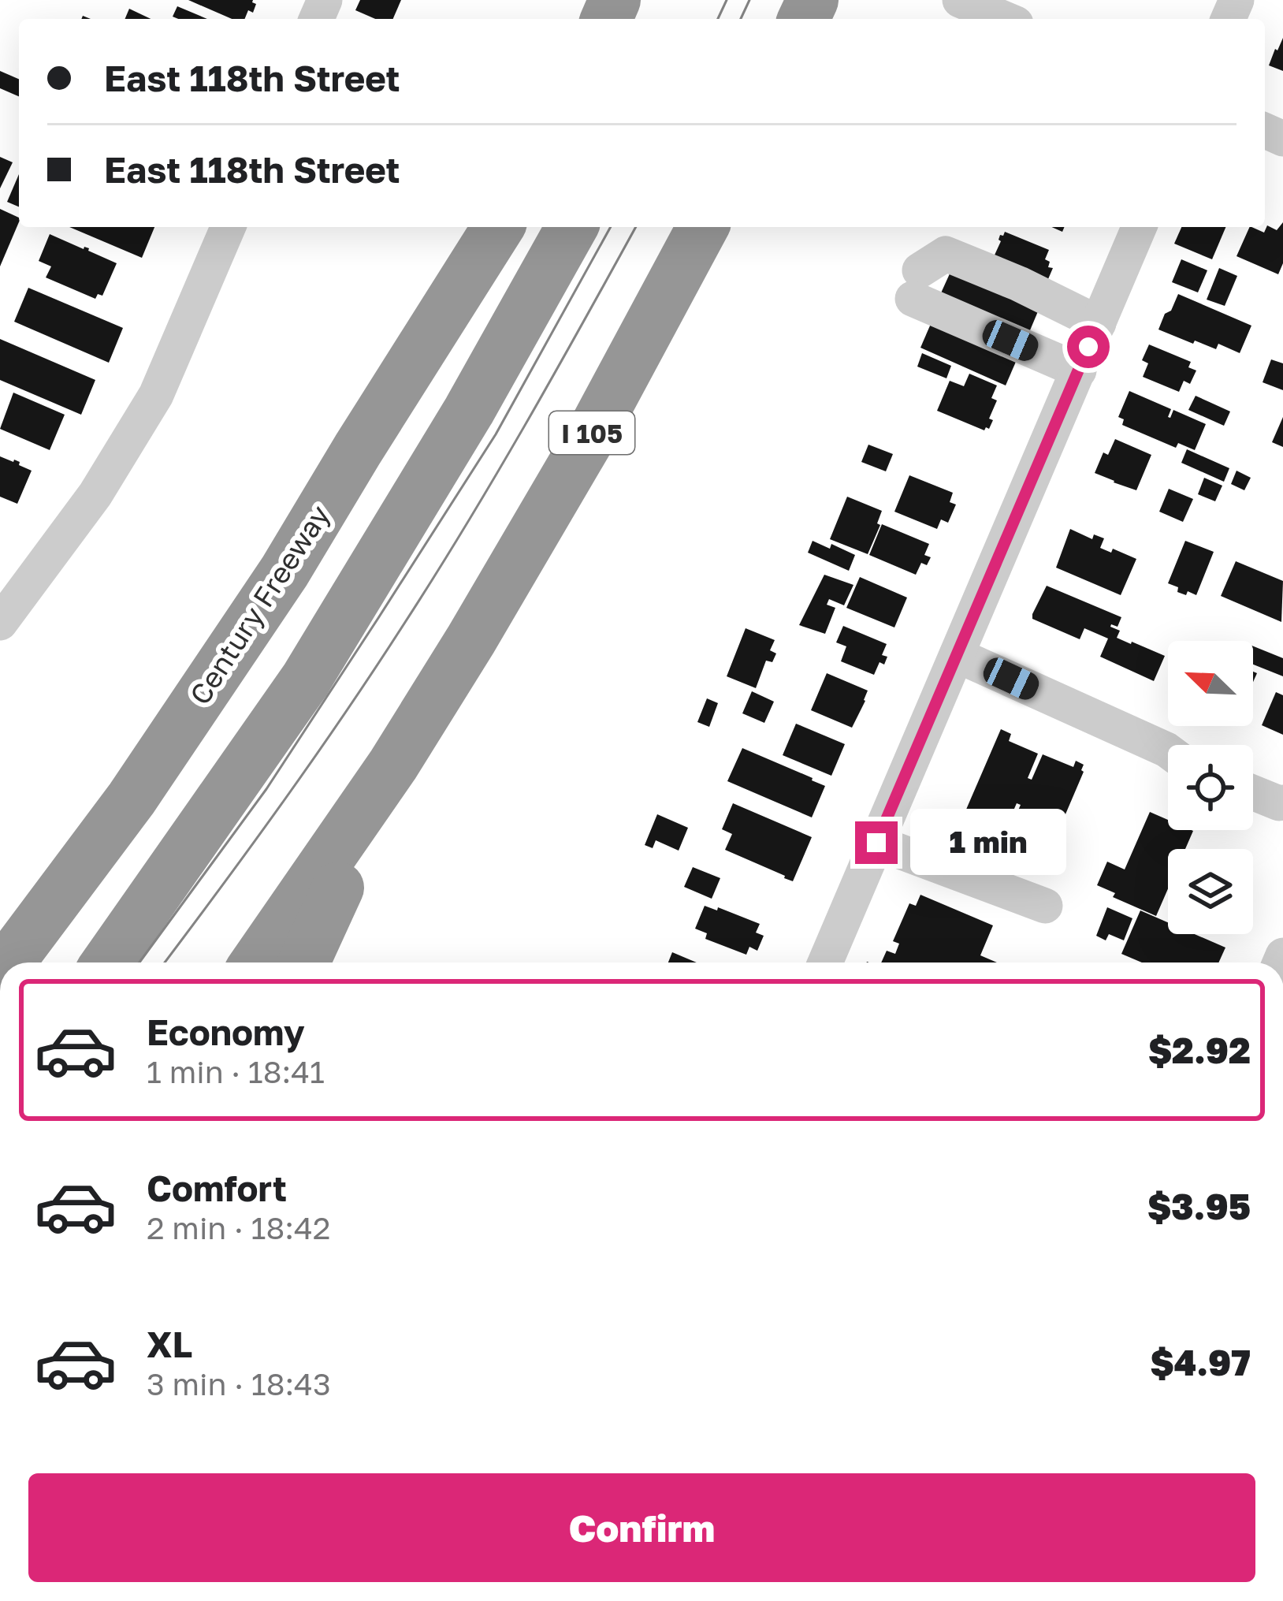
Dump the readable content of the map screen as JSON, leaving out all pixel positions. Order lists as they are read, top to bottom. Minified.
{"streets":{"highway":["I 105","Century Freeway"]},"north":"top left","page":{"banner":["East 118th Street","East 118th Street"],"bubble":"1 min","list":[{"name":"Economy","note":"1 min · 18:41","value":"$2.92"},{"name":"Comfort","note":"2 min · 18:42","value":"$3.95"},{"name":"XL","note":"3 min · 18:43","value":"$4.97"}],"buttons":"Confirm"}}
